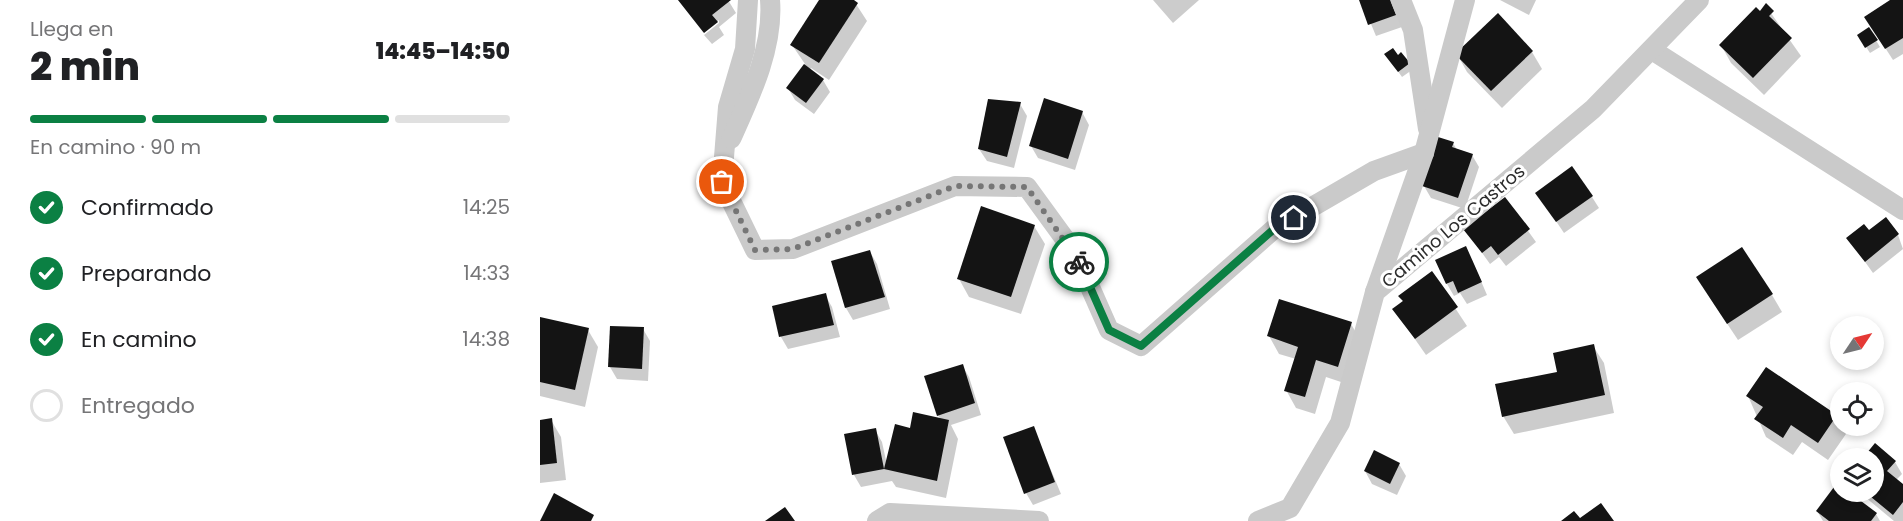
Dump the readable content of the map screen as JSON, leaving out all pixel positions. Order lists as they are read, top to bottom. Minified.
{"streets":{"street":["Camino Los Castros"]},"north":"top right","page":{"heading":["2 min","Llega en","14:45–14:50"],"bar":"En camino · 90 m","list":[["Confirmado","14:25"],["Preparando","14:33"],["En camino","14:38"],"Entregado"]}}
